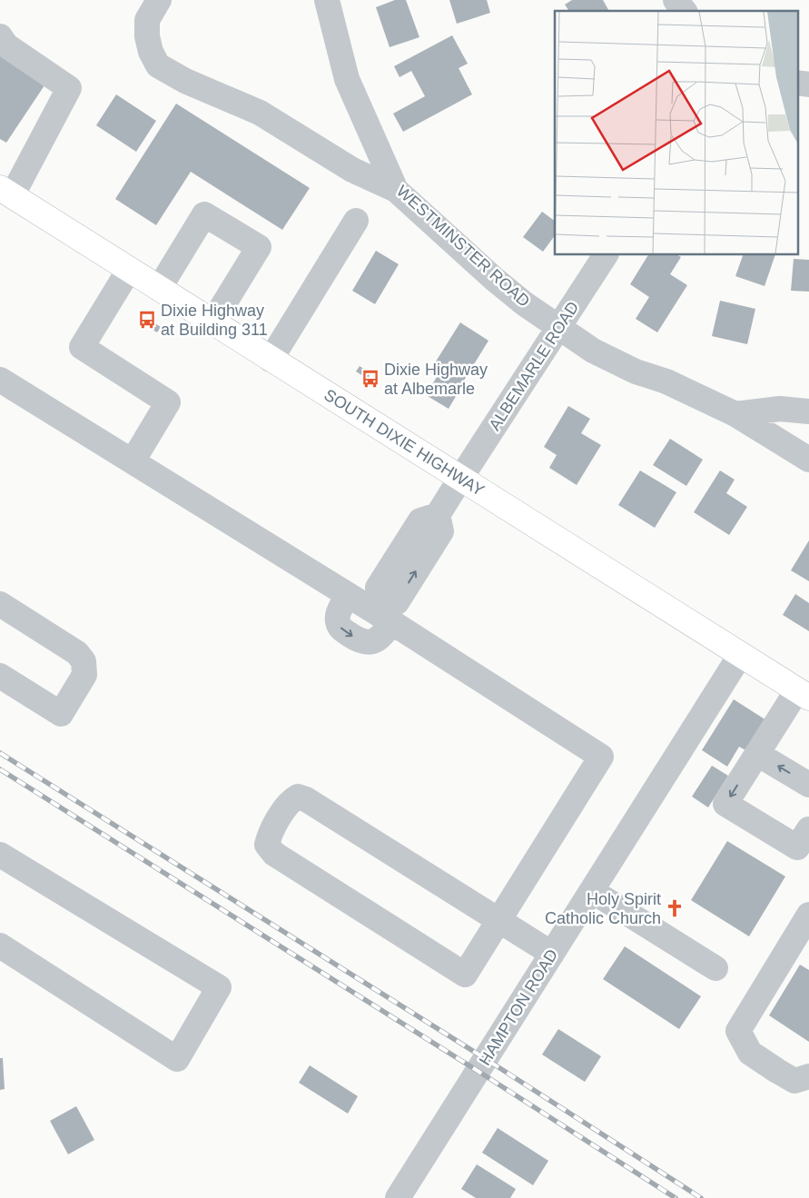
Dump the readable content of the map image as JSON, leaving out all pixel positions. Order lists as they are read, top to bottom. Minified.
{"streets":{"main road":["SOUTH DIXIE HIGHWAY"],"street":["WESTMINSTER ROAD","ALBEMARLE ROAD","HAMPTON ROAD"]},"crossings":[["WESTMINSTER ROAD","ALBEMARLE ROAD"],["ALBEMARLE ROAD","SOUTH DIXIE HIGHWAY"],["SOUTH DIXIE HIGHWAY","HAMPTON ROAD"]],"places":{"bus stop":["Dixie Highway at Building 311","Dixie Highway at Albemarle"],"church":["Holy Spirit Catholic Church"]}}
